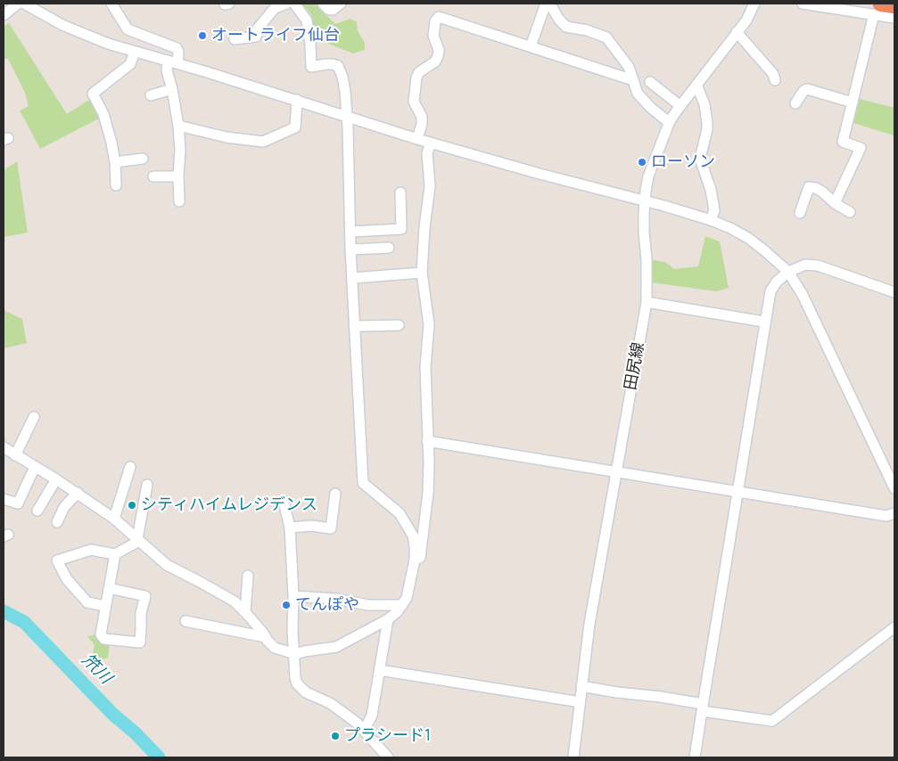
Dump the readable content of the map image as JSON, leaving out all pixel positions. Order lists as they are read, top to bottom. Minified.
{"streets":{"street":["田尻線"]},"water":["笊川"],"places":["オートライフ仙台","ローソン","シティハイムレジデンス","てんぽや","プラシード1"]}
